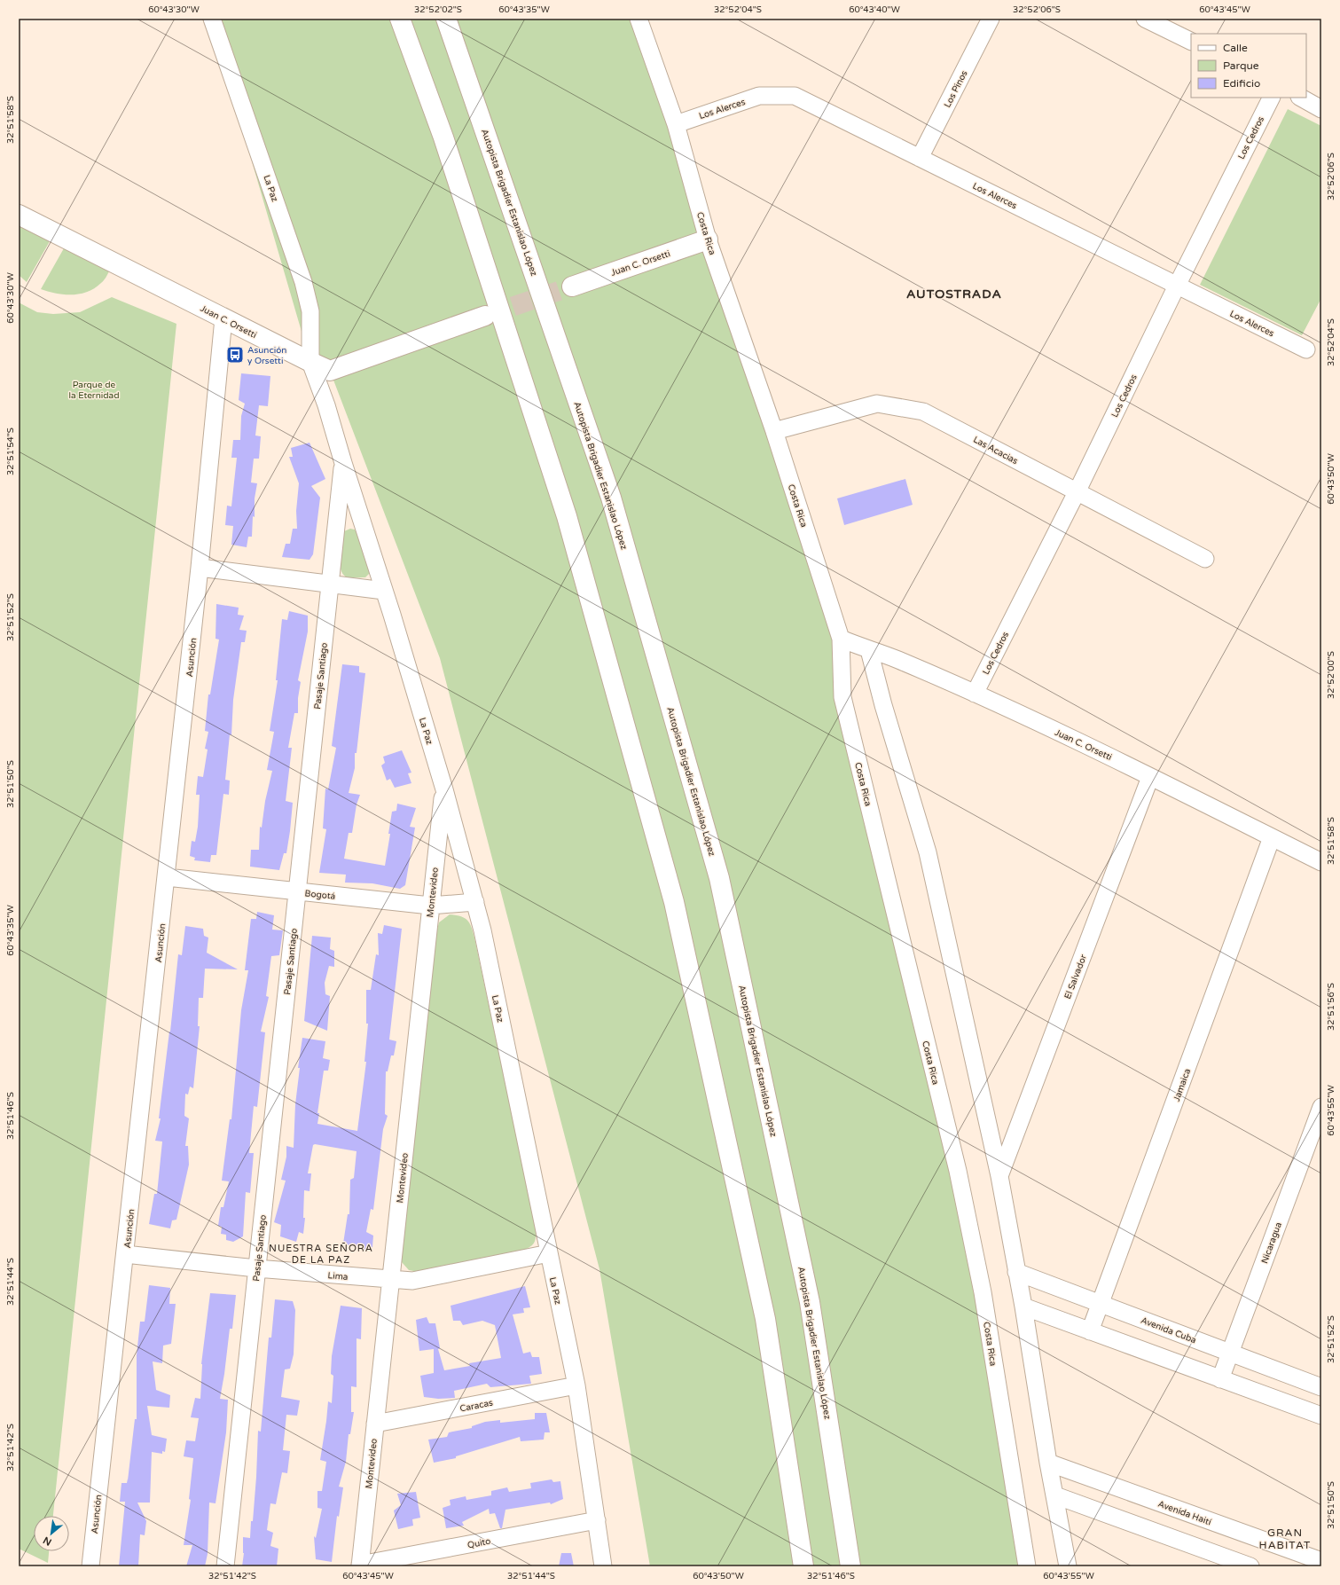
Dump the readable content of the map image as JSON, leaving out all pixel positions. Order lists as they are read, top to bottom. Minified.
{"streets":{"main road":["Autopista Brigadier Estanislao López","Juan C. Orsetti"],"street":["Los Pinos","Los Alerces","Los Cedros","La Paz","Costa Rica","Las Acacias","Asunción","Pasaje Santiago","Montevideo","Bogotá","El Salvador","Jamaica","Nicaragua","Lima","Avenida Cuba","Caracas","Avenida Haití","Quito"]},"crossings":[["Los Pinos","Los Alerces"],["Los Alerces","Los Cedros"],["Los Alerces","Costa Rica"],["Los Cedros","Juan C. Orsetti"],["Los Cedros","Las Acacias"],["La Paz","Juan C. Orsetti"],["La Paz","Pasaje Santiago"],["La Paz","Montevideo"],["La Paz","Bogotá"],["La Paz","Lima"],["La Paz","Caracas"],["La Paz","Quito"],["Costa Rica","Juan C. Orsetti"],["Costa Rica","Las Acacias"],["Juan C. Orsetti","Asunción"],["Juan C. Orsetti","Pasaje Santiago"],["Juan C. Orsetti","El Salvador"],["Juan C. Orsetti","Jamaica"],["Asunción","Bogotá"],["Asunción","Lima"],["Pasaje Santiago","Bogotá"],["Pasaje Santiago","Lima"],["Montevideo","Bogotá"],["Montevideo","Lima"],["Montevideo","Caracas"],["Montevideo","Quito"],["Jamaica","Avenida Cuba"],["Nicaragua","Avenida Cuba"]],"districts":["AUTOSTRADA","NUESTRA SEÑORA DE LA PAZ","GRAN HABITAT"],"parks":["Parque de la Eternidad"],"places":{"bus stop":["Asunción y Orsetti"]},"legend":["Calle","Parque","Edificio"],"north":"bottom left","coordinates":["60°43'30\"W","32°52'02\"S","60°43'35\"W","32°52'04\"S","60°43'40\"W","32°52'06\"S","60°43'45\"W","32°51'58\"S","32°51'54\"S","60°43'50\"W","32°51'52\"S","32°52'00\"S","32°51'50\"S","32°51'56\"S","60°43'55\"W","32°51'46\"S","32°51'44\"S","32°51'42\"S"]}
